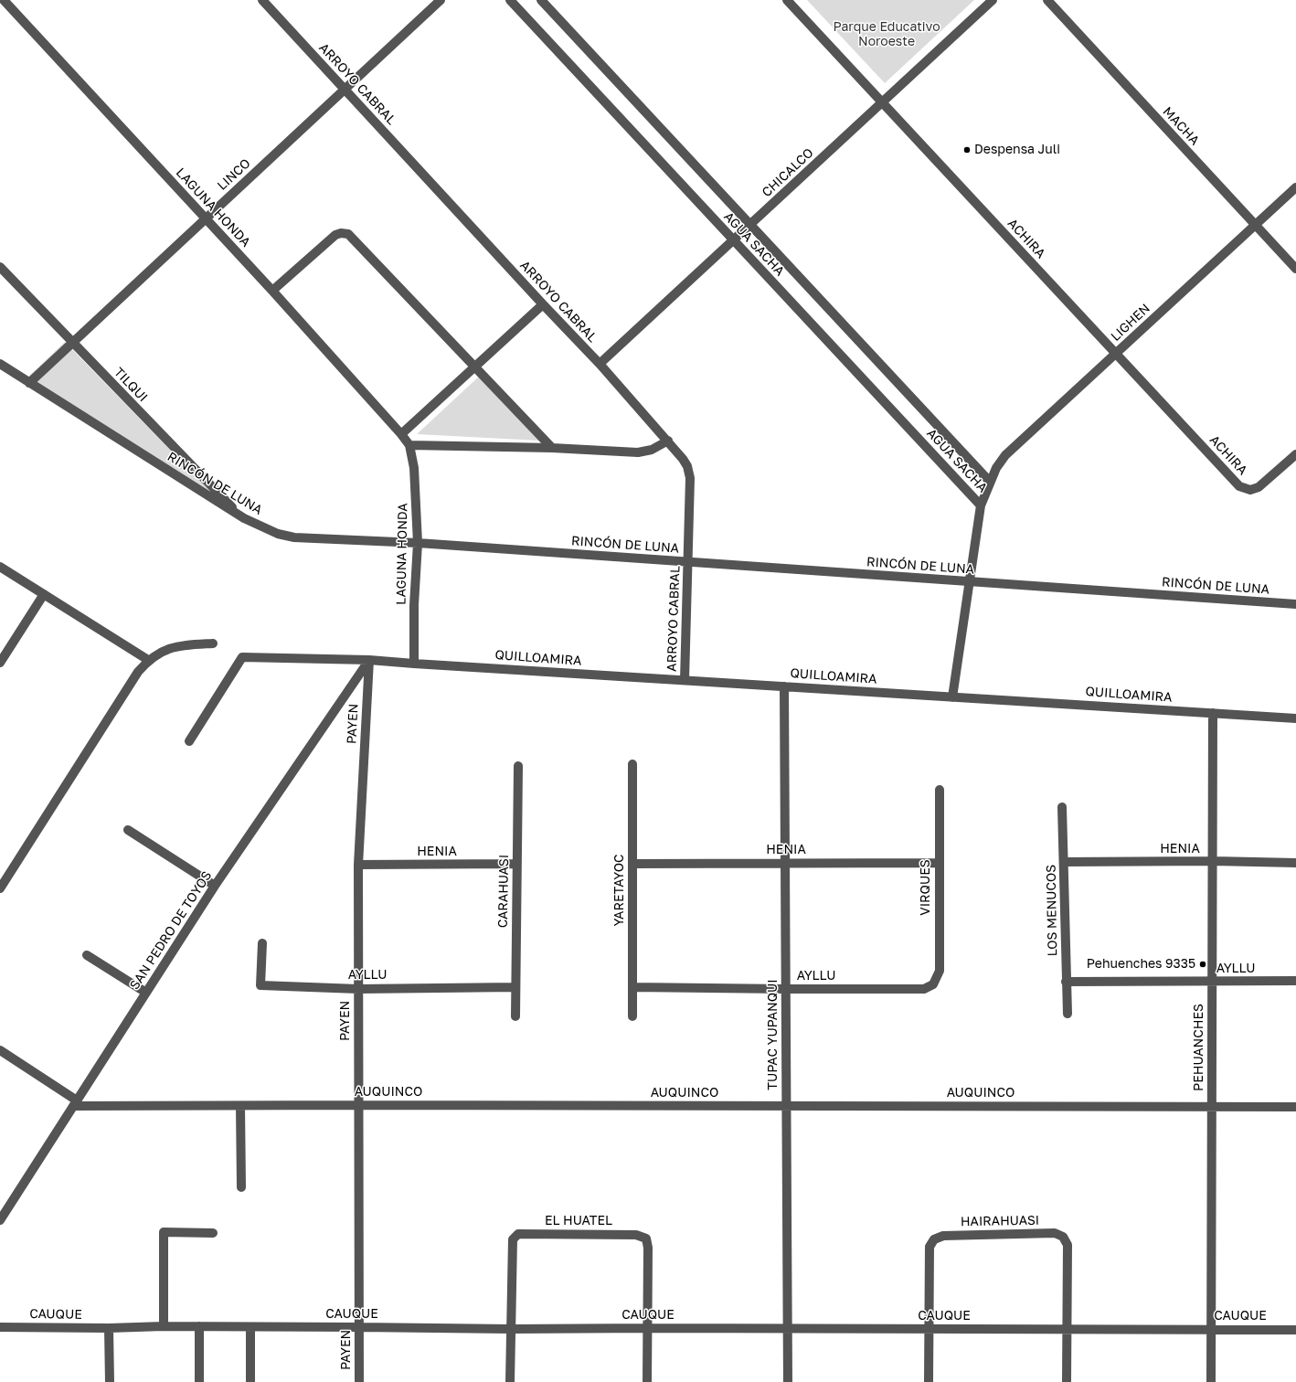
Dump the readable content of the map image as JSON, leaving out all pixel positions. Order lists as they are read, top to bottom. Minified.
{"streets":{"street":["ARROYO CABRAL","MACHA","CHICALCO","LINCO","LAGUNA HONDA","ACHIRA","AGUA SACHA","LIGHEN","TILQUI","RINCÓN DE LUNA","QUILLOAMIRA","PAYEN","HENIA","VIRQUES","YARETAYOC","CARAHUASI","LOS MENUCOS","SAN PEDRO DE TOYOS","AYLLU","TUPAC YUPANQUI","PEHUANCHES","AUQUINCO","EL HUATEL","HAIRAHUASI","CAUQUE"]},"crossings":[["ARROYO CABRAL","CHICALCO"],["ARROYO CABRAL","LINCO"],["ARROYO CABRAL","RINCÓN DE LUNA"],["ARROYO CABRAL","QUILLOAMIRA"],["MACHA","LIGHEN"],["CHICALCO","ACHIRA"],["CHICALCO","AGUA SACHA"],["LINCO","LAGUNA HONDA"],["LINCO","TILQUI"],["LINCO","RINCÓN DE LUNA"],["LAGUNA HONDA","RINCÓN DE LUNA"],["LAGUNA HONDA","QUILLOAMIRA"],["ACHIRA","LIGHEN"],["AGUA SACHA","LIGHEN"],["AGUA SACHA","RINCÓN DE LUNA"],["AGUA SACHA","QUILLOAMIRA"],["TILQUI","RINCÓN DE LUNA"],["QUILLOAMIRA","PAYEN"],["QUILLOAMIRA","SAN PEDRO DE TOYOS"],["QUILLOAMIRA","TUPAC YUPANQUI"],["QUILLOAMIRA","PEHUANCHES"],["PAYEN","HENIA"],["PAYEN","SAN PEDRO DE TOYOS"],["PAYEN","AYLLU"],["PAYEN","AUQUINCO"],["PAYEN","CAUQUE"],["HENIA","VIRQUES"],["HENIA","YARETAYOC"],["HENIA","CARAHUASI"],["HENIA","LOS MENUCOS"],["HENIA","TUPAC YUPANQUI"],["HENIA","PEHUANCHES"],["VIRQUES","AYLLU"],["YARETAYOC","AYLLU"],["CARAHUASI","AYLLU"],["LOS MENUCOS","AYLLU"],["SAN PEDRO DE TOYOS","AUQUINCO"],["AYLLU","TUPAC YUPANQUI"],["AYLLU","PEHUANCHES"],["TUPAC YUPANQUI","AUQUINCO"],["TUPAC YUPANQUI","CAUQUE"],["PEHUANCHES","AUQUINCO"],["PEHUANCHES","CAUQUE"],["EL HUATEL","CAUQUE"],["HAIRAHUASI","CAUQUE"]],"parks":["Parque Educativo Noroeste"],"places":["Despensa Juli","Pehuenches 9335"]}
